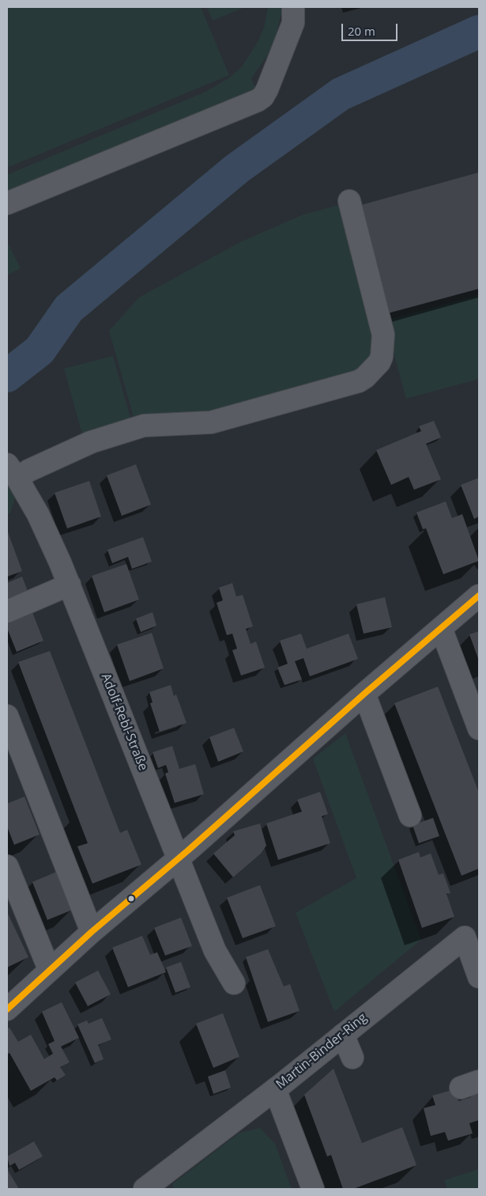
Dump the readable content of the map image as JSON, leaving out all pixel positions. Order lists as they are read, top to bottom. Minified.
{"streets":{"street":["Adolf-Rebl-Straße","Martin-Binder-Ring"]},"scale_bar":"20 m"}
